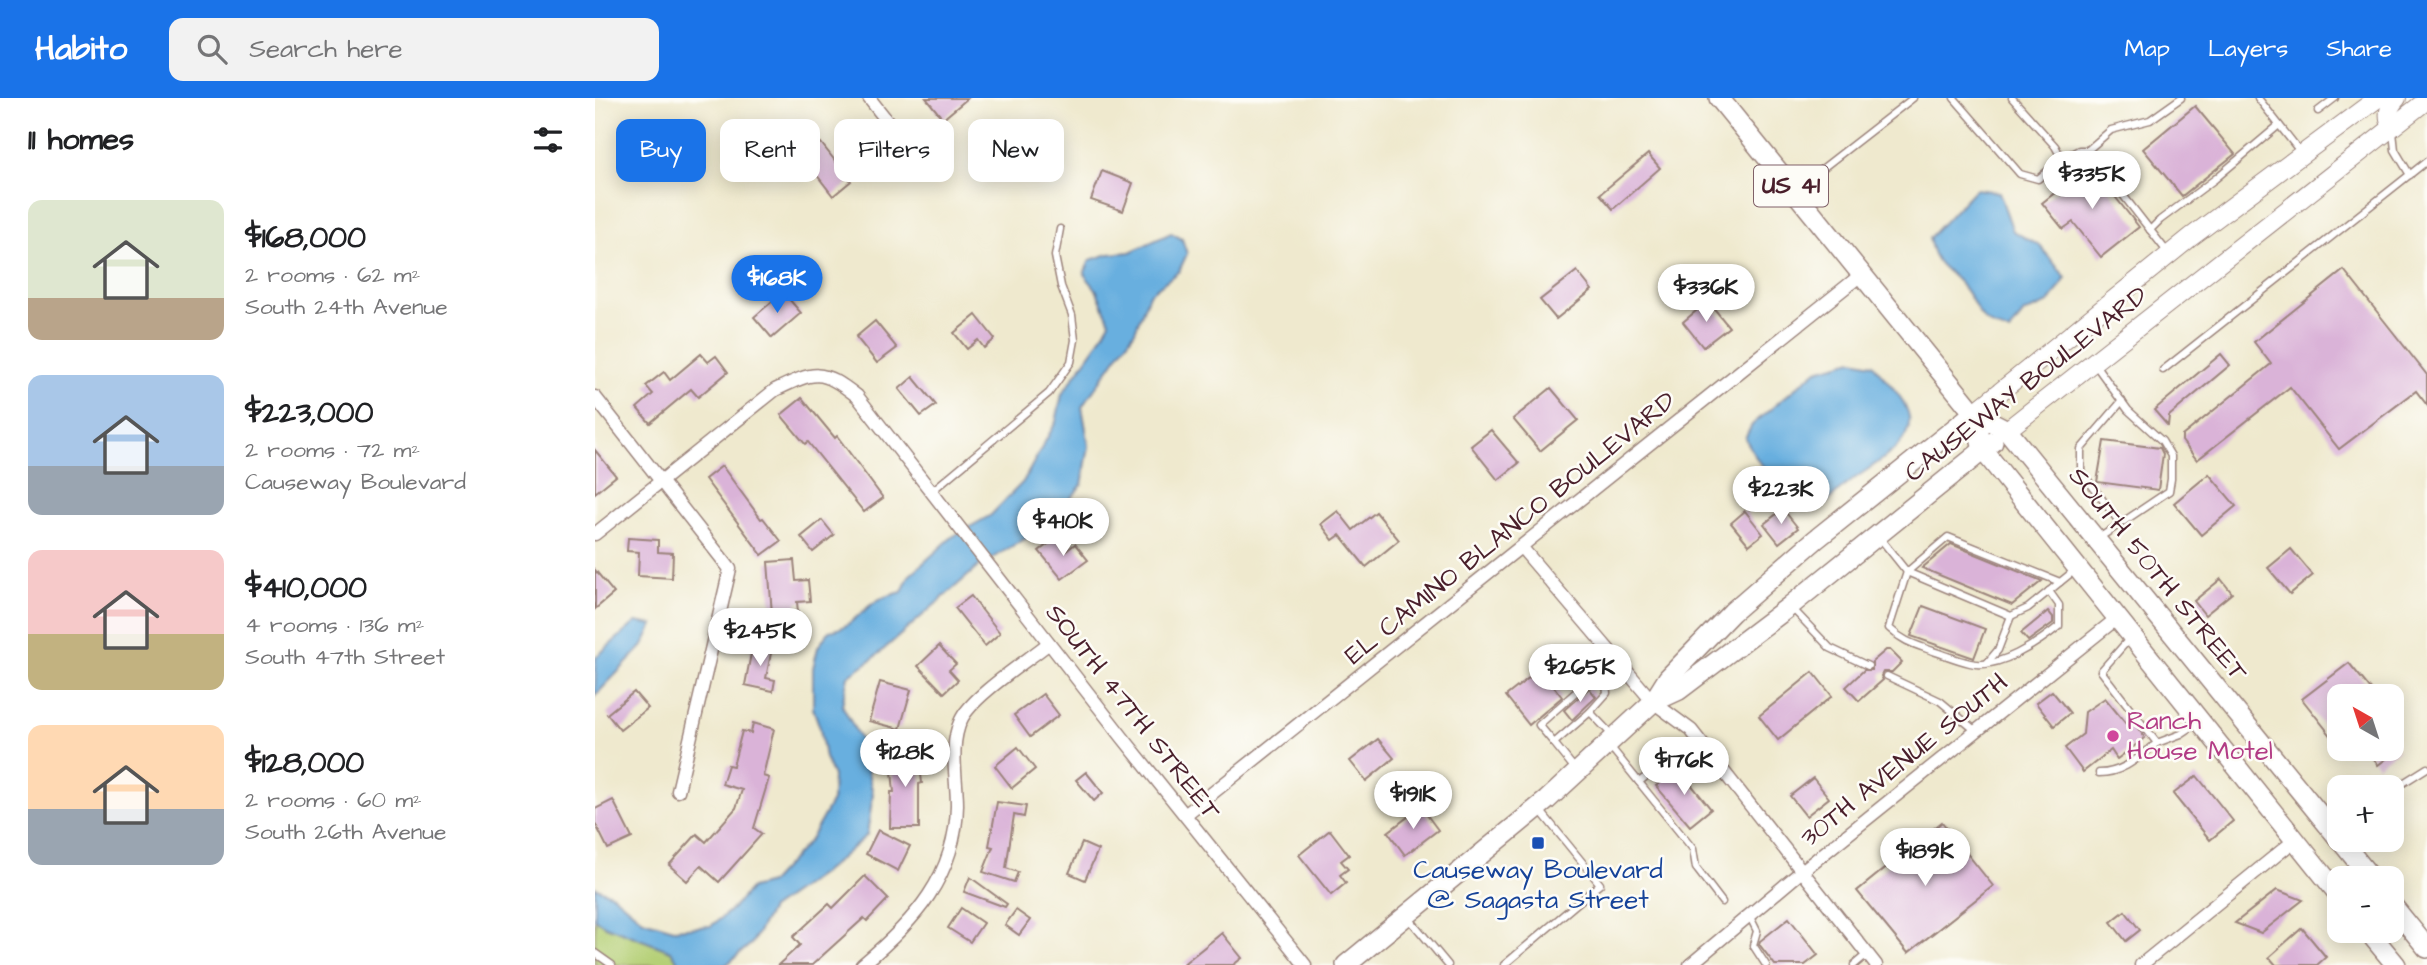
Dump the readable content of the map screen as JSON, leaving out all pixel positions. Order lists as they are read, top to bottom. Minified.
{"streets":{"main road":["US 41","CAUSEWAY BOULEVARD","SOUTH 50TH STREET"],"street":["EL CAMINO BLANCO BOULEVARD","SOUTH 47TH STREET","30TH AVENUE SOUTH"]},"crossings":[["CAUSEWAY BOULEVARD","SOUTH 50TH STREET"],["EL CAMINO BLANCO BOULEVARD","SOUTH 50TH STREET"],["EL CAMINO BLANCO BOULEVARD","SOUTH 47TH STREET"],["SOUTH 50TH STREET","30TH AVENUE SOUTH"]],"places":{"other":["Ranch House Motel"],"transit":["Causeway Boulevard @ Sagasta Street"]},"north":"top left","page":{"header":"Habito","search":"Search here","nav":["Map","Layers","Share"],"heading":"11 homes","chip":["Buy","Rent","Filters","New"],"price":["$335K","$168K","$336K","$223K","$410K","$245K","$265K","$128K","$176K","$191K","$189K"],"list":[{"name":"$168,000","note":"2 rooms · 62 m² · South 24th Avenue"},{"name":"$223,000","note":"2 rooms · 72 m² · Causeway Boulevard"},{"name":"$410,000","note":"4 rooms · 136 m² · South 47th Street"},{"name":"$128,000","note":"2 rooms · 60 m² · South 26th Avenue"}],"map_buttons":["+","−"]}}
